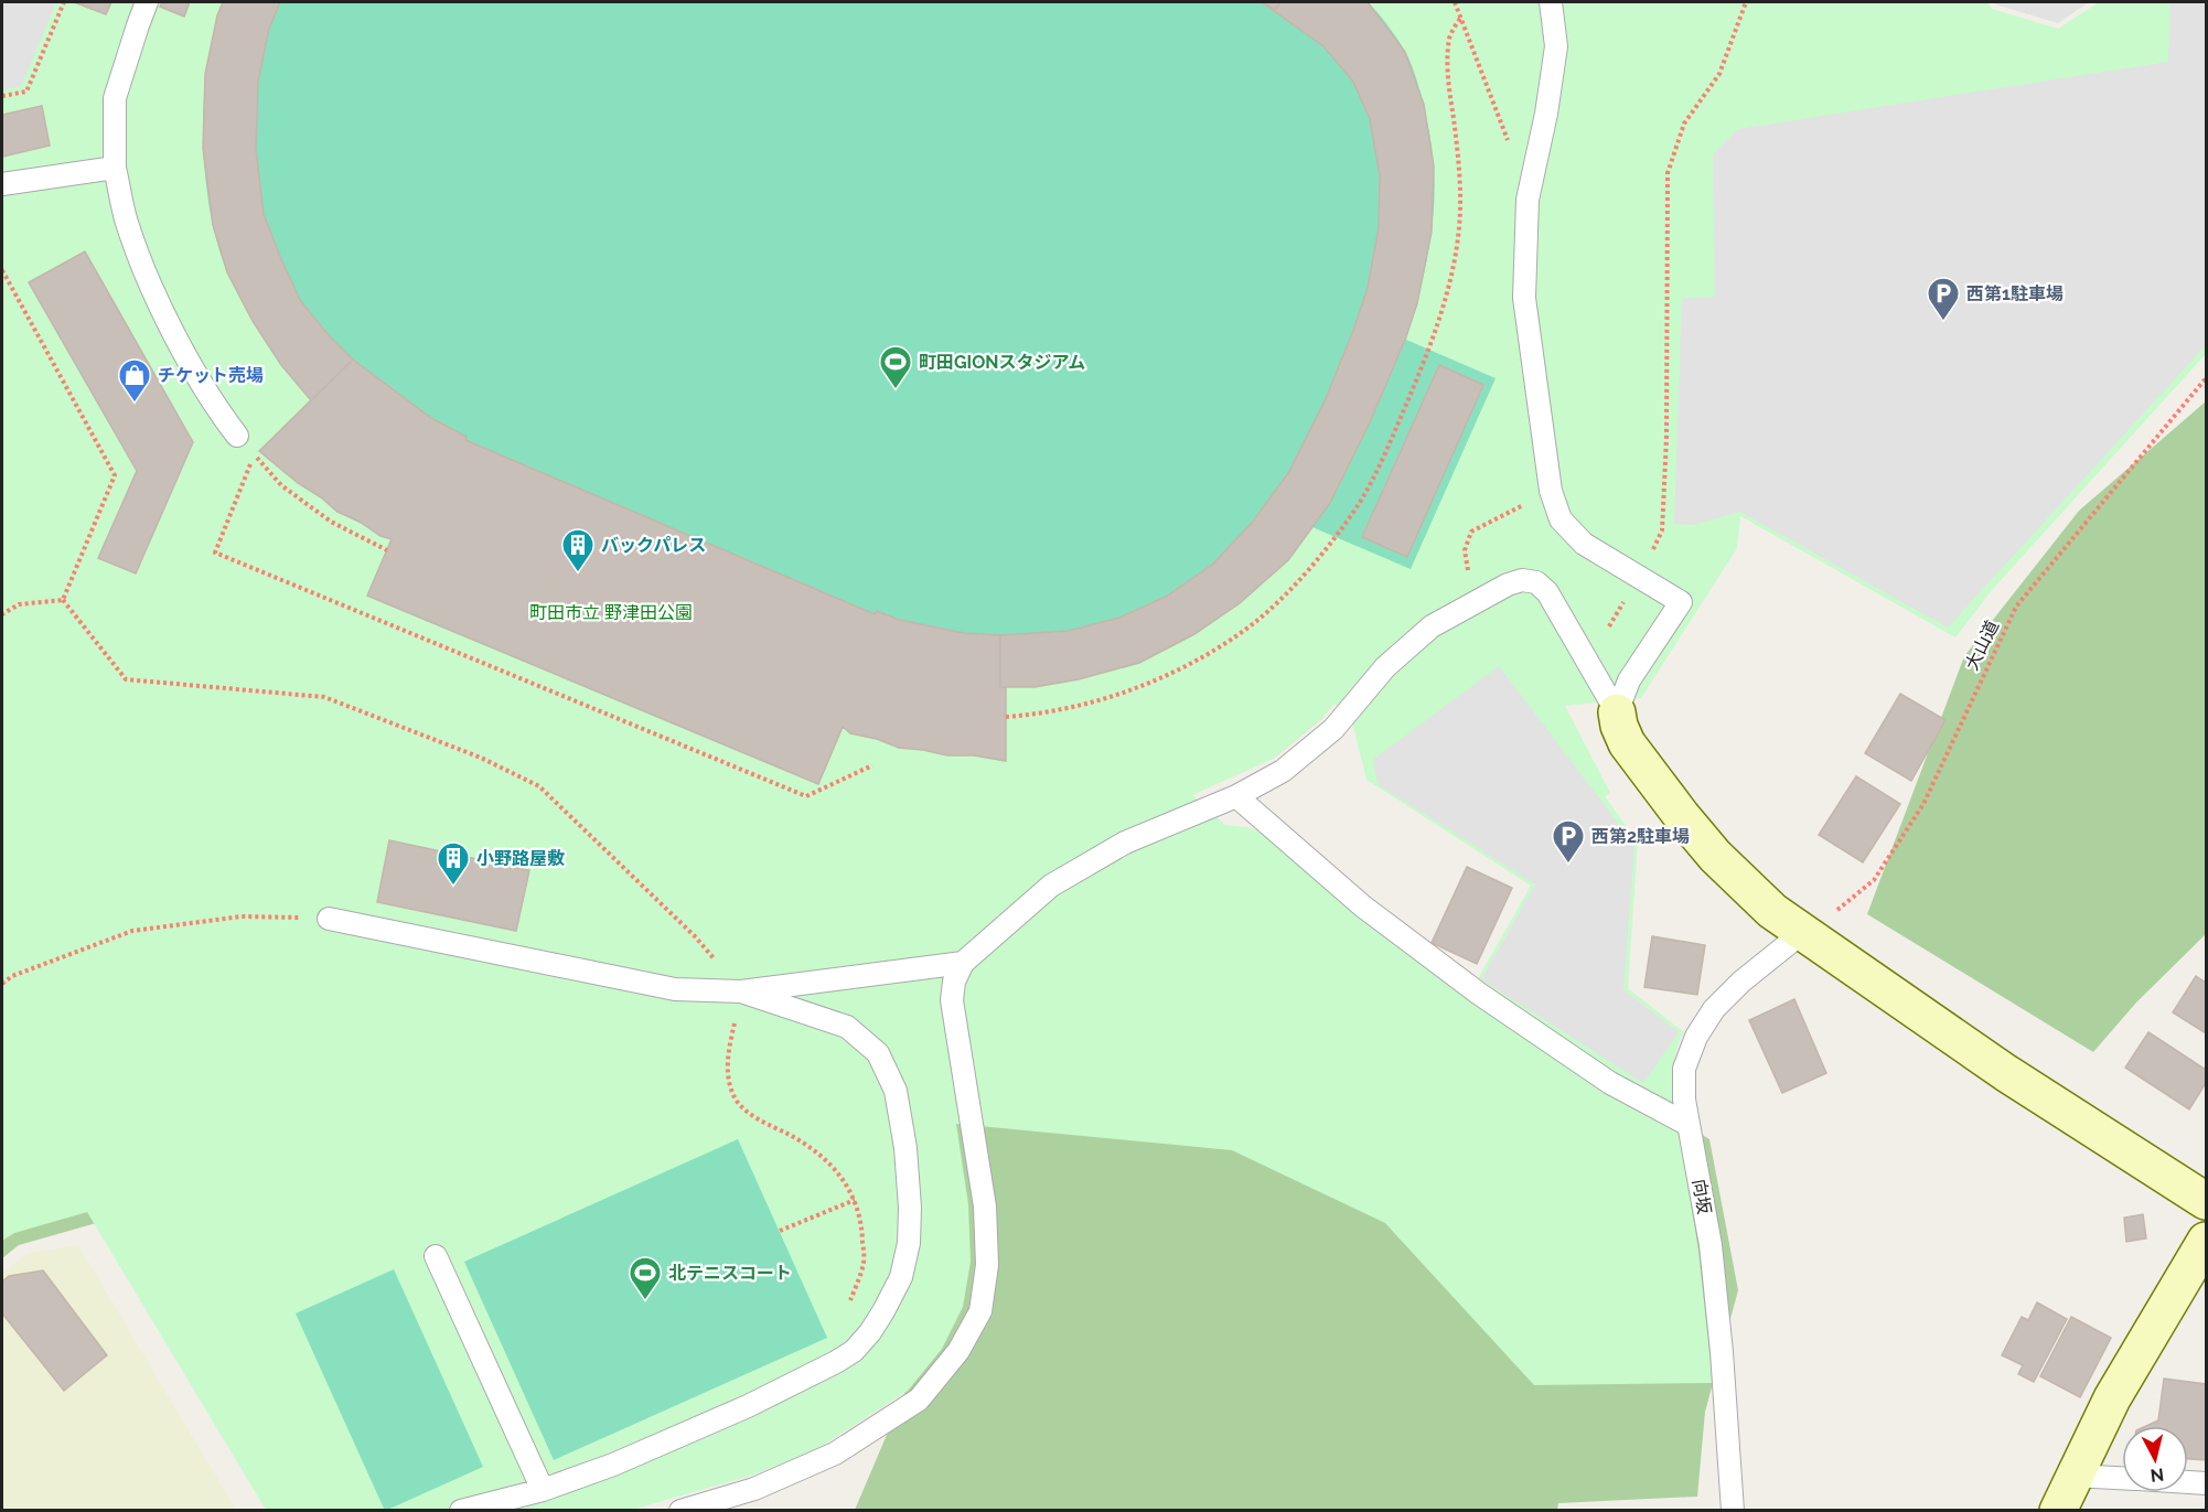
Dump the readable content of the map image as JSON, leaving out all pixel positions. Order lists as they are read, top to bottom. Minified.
{"streets":{"lane":["向坂"],"path":["大山道"]},"crossings":[["大山道","向坂"]],"parks":["町田市立 野津田公園"],"places":{"parking":["西第1駐車場","西第2駐車場"],"sports":["町田GIONスタジアム","北テニスコート"],"shop":["チケット売場"],"building":["バックパレス","小野路屋敷"]},"north":"bottom"}
